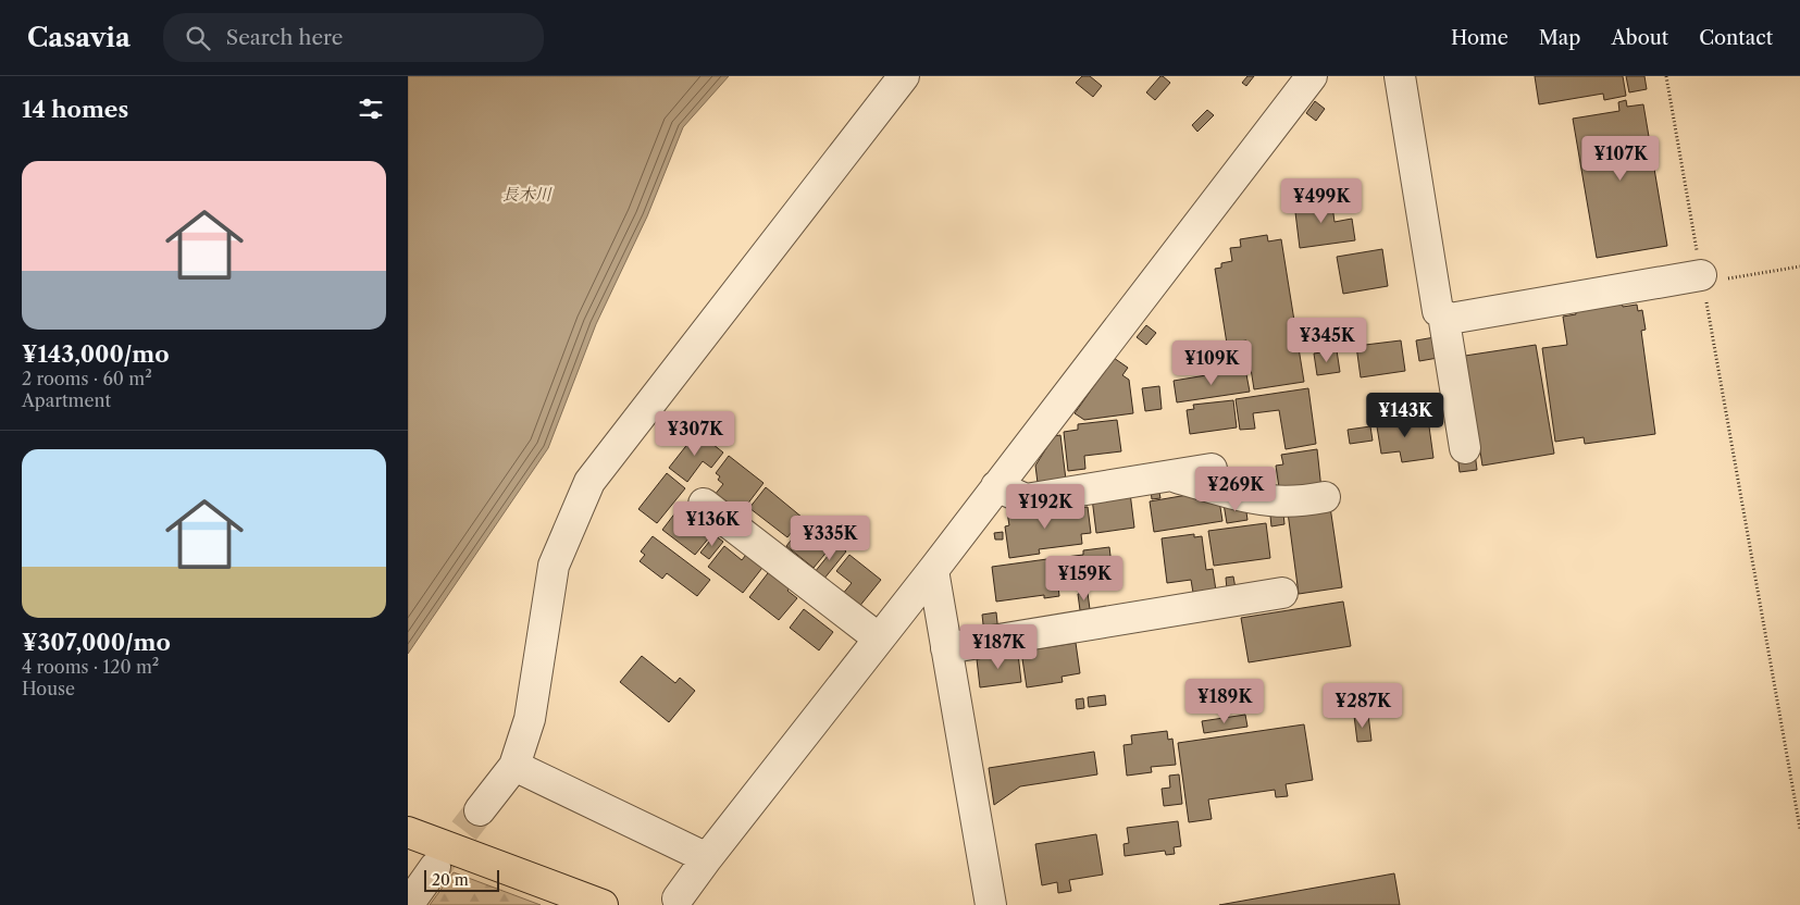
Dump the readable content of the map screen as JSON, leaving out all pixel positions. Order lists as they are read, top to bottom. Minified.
{"water":["長木川"],"scale_bar":"20 m","page":{"header":"Casavia","search":"Search here","nav":["Home","Map","About","Contact"],"heading":"14 homes","price":["¥107K","¥499K","¥345K","¥109K","¥143K","¥307K","¥269K","¥192K","¥136K","¥335K","¥159K","¥187K","¥189K","¥287K"],"list":[{"name":"¥143,000/mo","note":"2 rooms · 60 m² · Apartment"},{"name":"¥307,000/mo","note":"4 rooms · 120 m² · House"}],"scale":"20 m"}}
